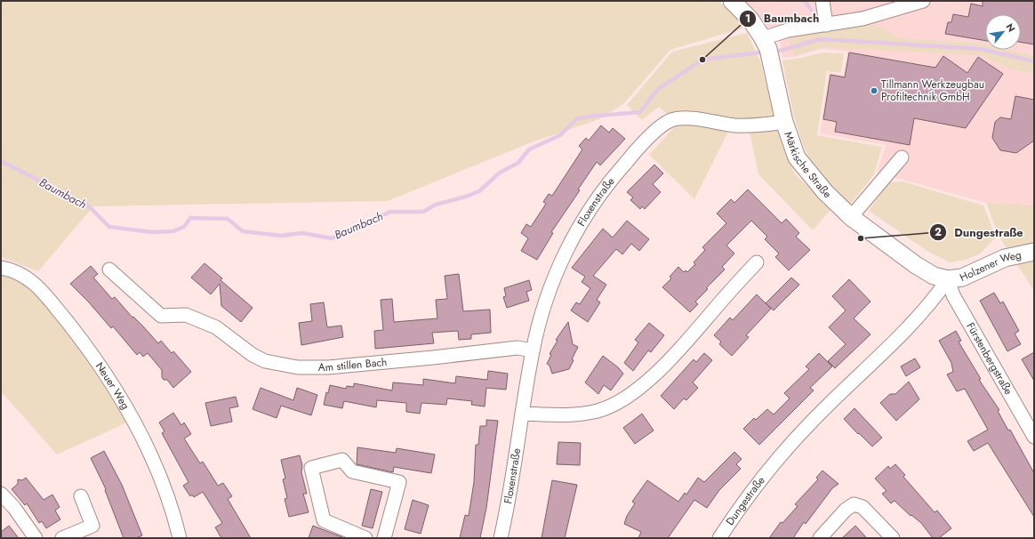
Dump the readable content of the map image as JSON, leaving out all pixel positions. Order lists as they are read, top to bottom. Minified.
{"streets":{"main road":["Märkische Straße","Holzener Weg"],"street":["Floxenstraße","Fürstenbergstraße","Am stillen Bach","Neuer Weg","Dungestraße"]},"crossings":[["Märkische Straße","Floxenstraße"],["Märkische Straße","Holzener Weg"],["Märkische Straße","Fürstenbergstraße"],["Märkische Straße","Dungestraße"],["Floxenstraße","Am stillen Bach"],["Holzener Weg","Fürstenbergstraße"],["Holzener Weg","Dungestraße"],["Fürstenbergstraße","Dungestraße"]],"water":["Baumbach"],"places":["Baumbach","Tillmann Werkzeugbau Profiltechnik GmbH","Dungestraße"],"north":"top right"}
